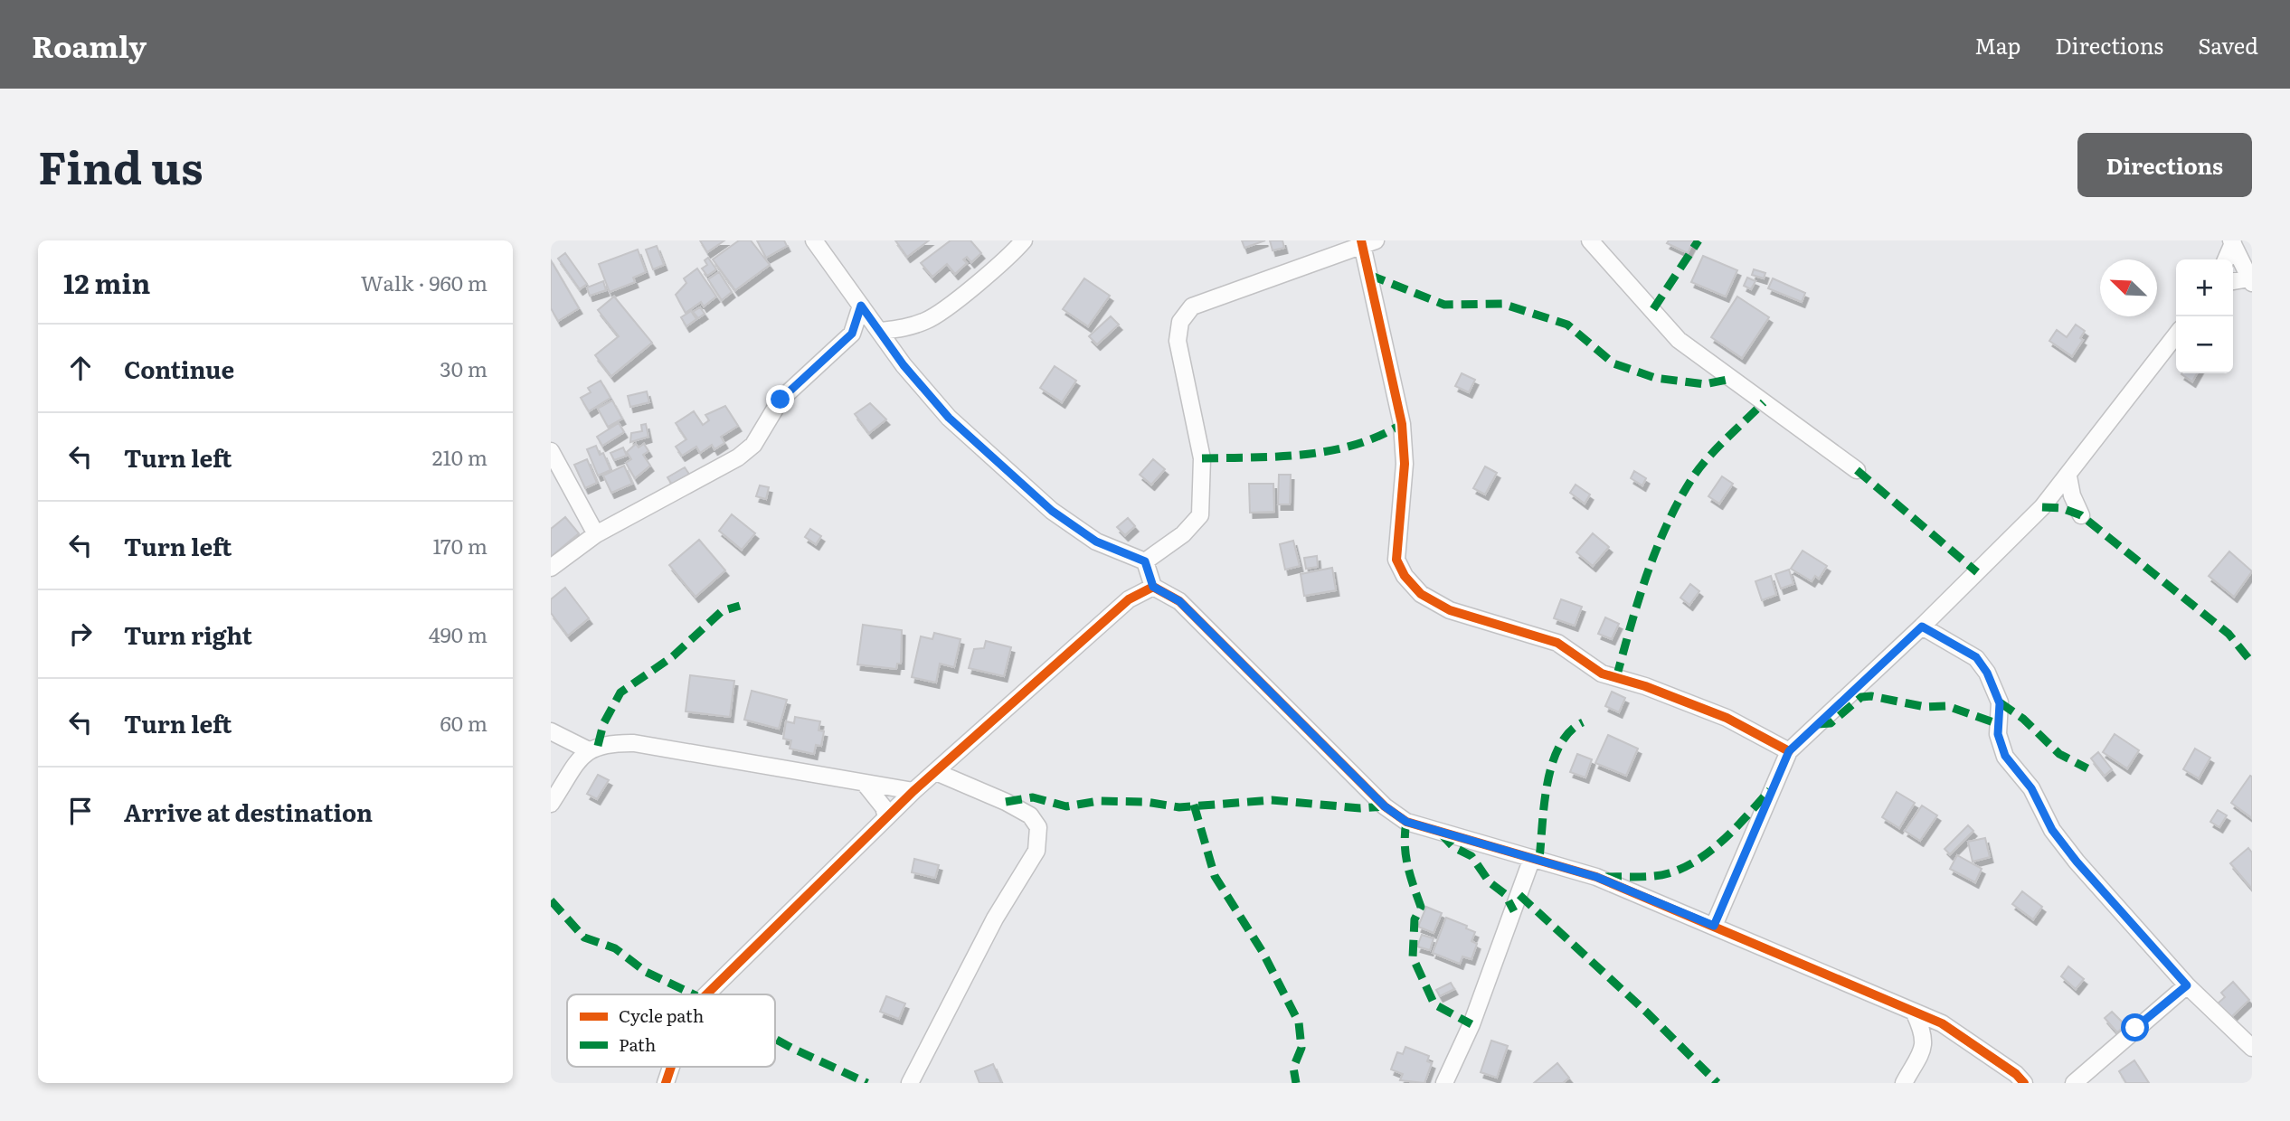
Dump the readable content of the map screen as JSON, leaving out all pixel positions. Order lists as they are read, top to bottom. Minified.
{"legend":["Cycle path","Path"],"north":"top left","page":{"header":"Roamly","nav":["Map","Directions","Saved"],"title":"Find us","buttons":"Directions","heading":["12 min","Walk · 960 m"],"map_buttons":["+","−"],"list":[["Continue","30 m"],["Turn left","210 m"],["Turn left","170 m"],["Turn right","490 m"],["Turn left","60 m"],"Arrive at destination"]}}
